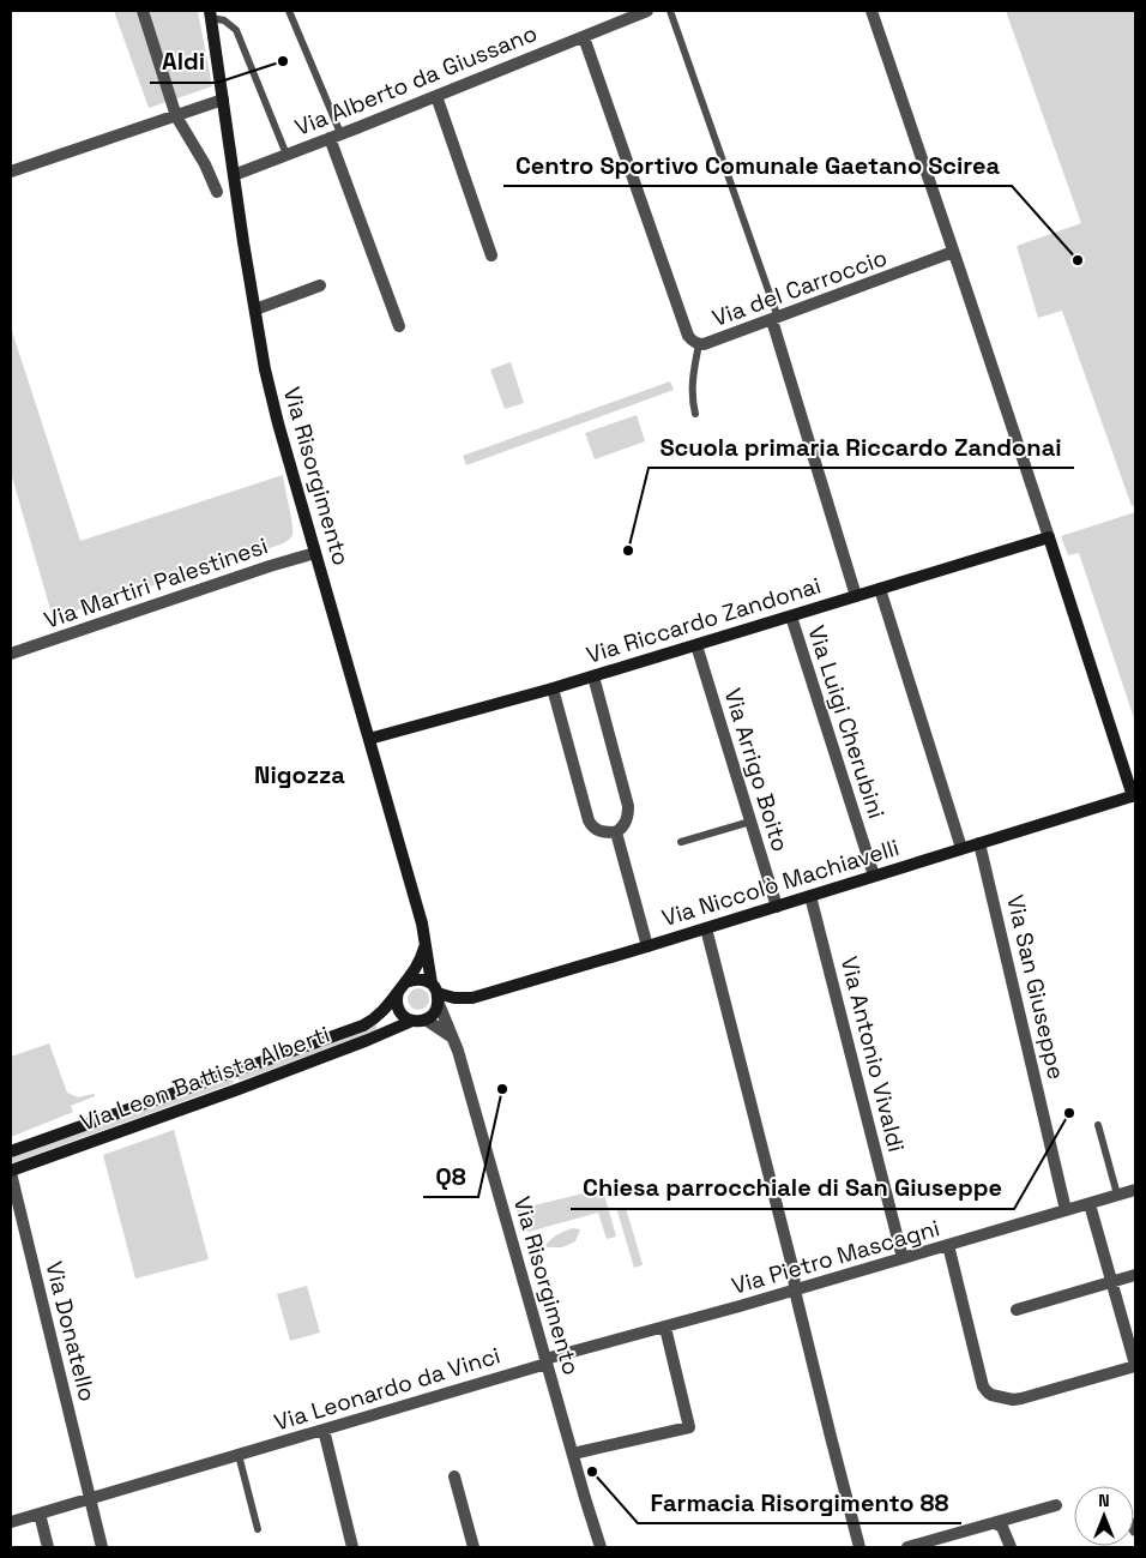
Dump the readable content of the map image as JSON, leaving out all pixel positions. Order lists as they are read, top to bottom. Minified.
{"streets":{"street":["Via Alberto da Giussano","Via del Carroccio","Via Risorgimento","Via Martiri Palestinesi","Via Riccardo Zandonai","Via Luigi Cherubini","Via Arrigo Boito","Via Niccolò Machiavelli","Via San Giuseppe","Via Antonio Vivaldi","Via Leon Battista Alberti","Via Pietro Mascagni","Via Donatello","Via Leonardo da Vinci"]},"crossings":[["Via Alberto da Giussano","Via del Carroccio"],["Via Alberto da Giussano","Via Risorgimento"],["Via Risorgimento","Via Martiri Palestinesi"],["Via Risorgimento","Via Riccardo Zandonai"],["Via Risorgimento","Via Niccolò Machiavelli"],["Via Risorgimento","Via Leon Battista Alberti"],["Via Risorgimento","Via Pietro Mascagni"],["Via Risorgimento","Via Leonardo da Vinci"],["Via Riccardo Zandonai","Via Luigi Cherubini"],["Via Riccardo Zandonai","Via Arrigo Boito"],["Via Luigi Cherubini","Via Niccolò Machiavelli"],["Via Arrigo Boito","Via Niccolò Machiavelli"],["Via Niccolò Machiavelli","Via San Giuseppe"],["Via Niccolò Machiavelli","Via Antonio Vivaldi"],["Via Niccolò Machiavelli","Via Leon Battista Alberti"],["Via San Giuseppe","Via Pietro Mascagni"],["Via Antonio Vivaldi","Via Pietro Mascagni"],["Via Leon Battista Alberti","Via Donatello"],["Via Pietro Mascagni","Via Leonardo da Vinci"],["Via Donatello","Via Leonardo da Vinci"]],"districts":["Nigozza"],"places":["Aldi","Centro Sportivo Comunale Gaetano Scirea","Scuola primaria Riccardo Zandonai","Q8","Chiesa parrocchiale di San Giuseppe","Farmacia Risorgimento 88"],"north":"top"}
